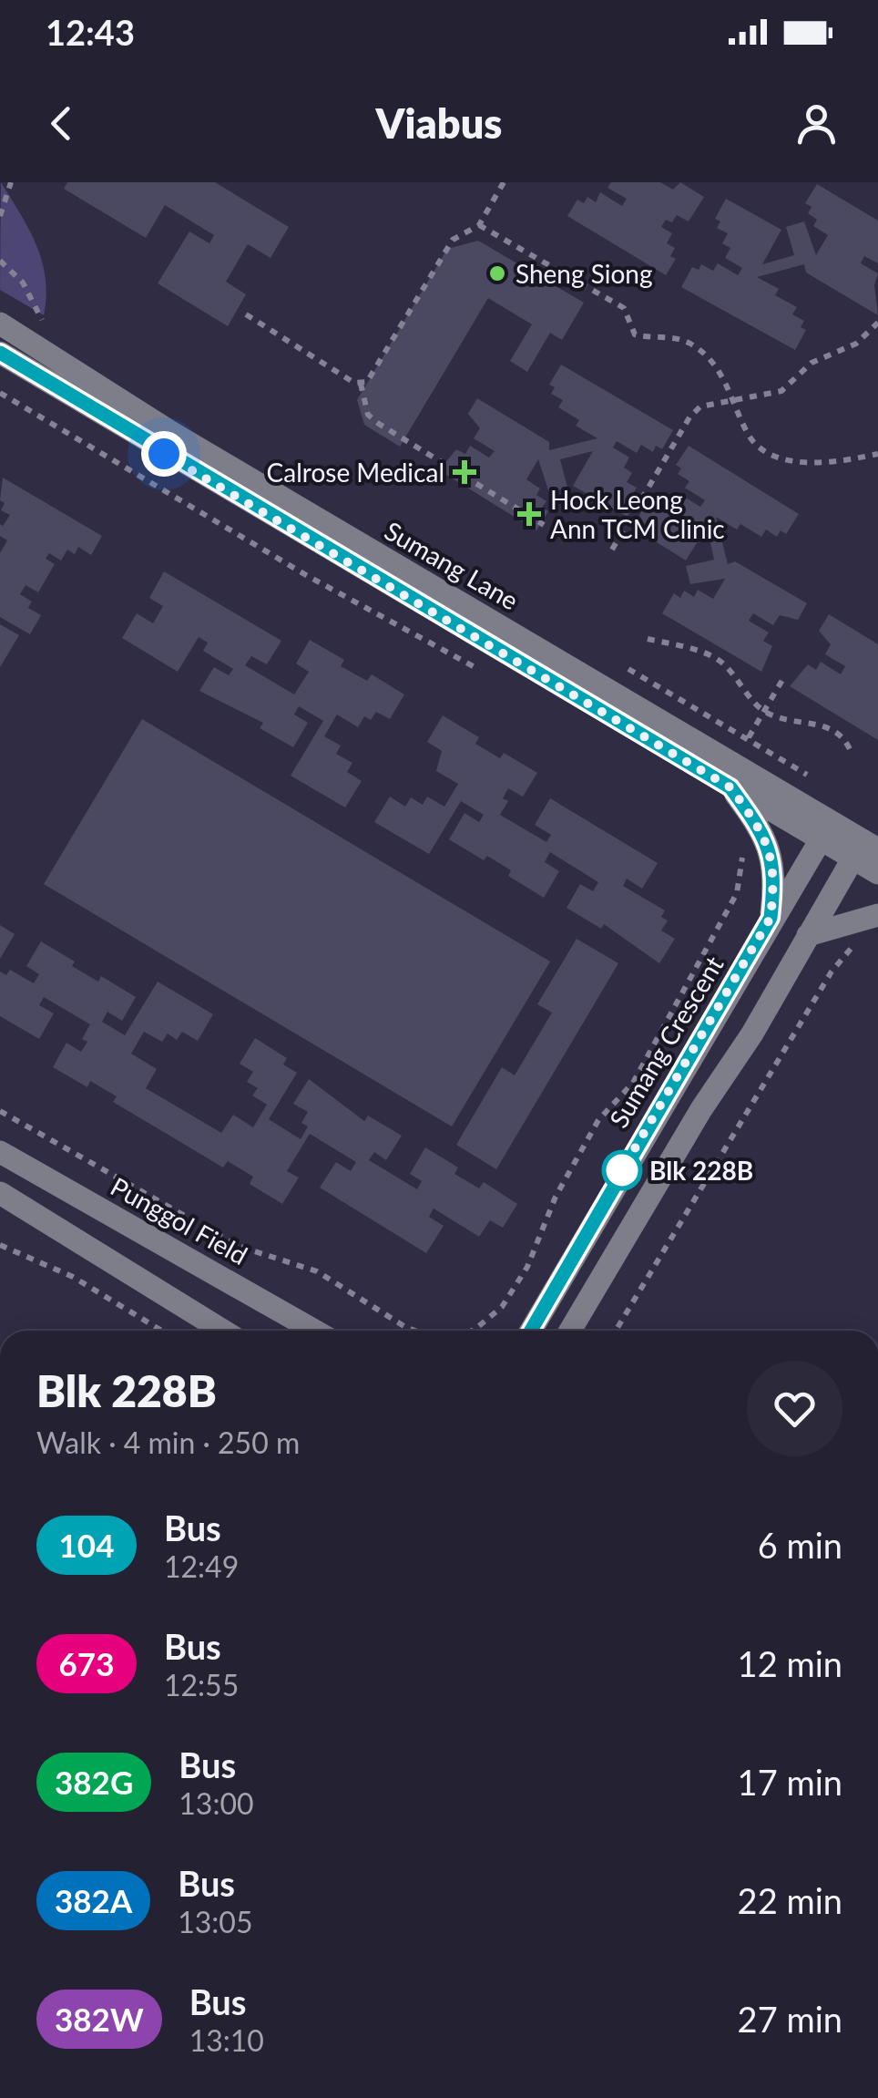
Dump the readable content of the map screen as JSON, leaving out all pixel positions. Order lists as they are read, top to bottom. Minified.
{"streets":{"street":["Sumang Lane","Sumang Crescent","Punggol Field"]},"crossings":[["Sumang Lane","Sumang Crescent"]],"places":{"other":["Sheng Siong","Blk 228B"],"health":["Calrose Medical","Hock Leong Ann TCM Clinic"]},"lines":["bus line 104"],"page":{"status":"12:43","header":"Viabus","heading":["Blk 228B","Walk · 4 min · 250 m"],"list":[{"mark":"104","name":"Bus","note":"12:49","value":"6 min"},{"mark":"673","name":"Bus","note":"12:55","value":"12 min"},{"mark":"382G","name":"Bus","note":"13:00","value":"17 min"},{"mark":"382A","name":"Bus","note":"13:05","value":"22 min"},{"mark":"382W","name":"Bus","note":"13:10","value":"27 min"}]}}
